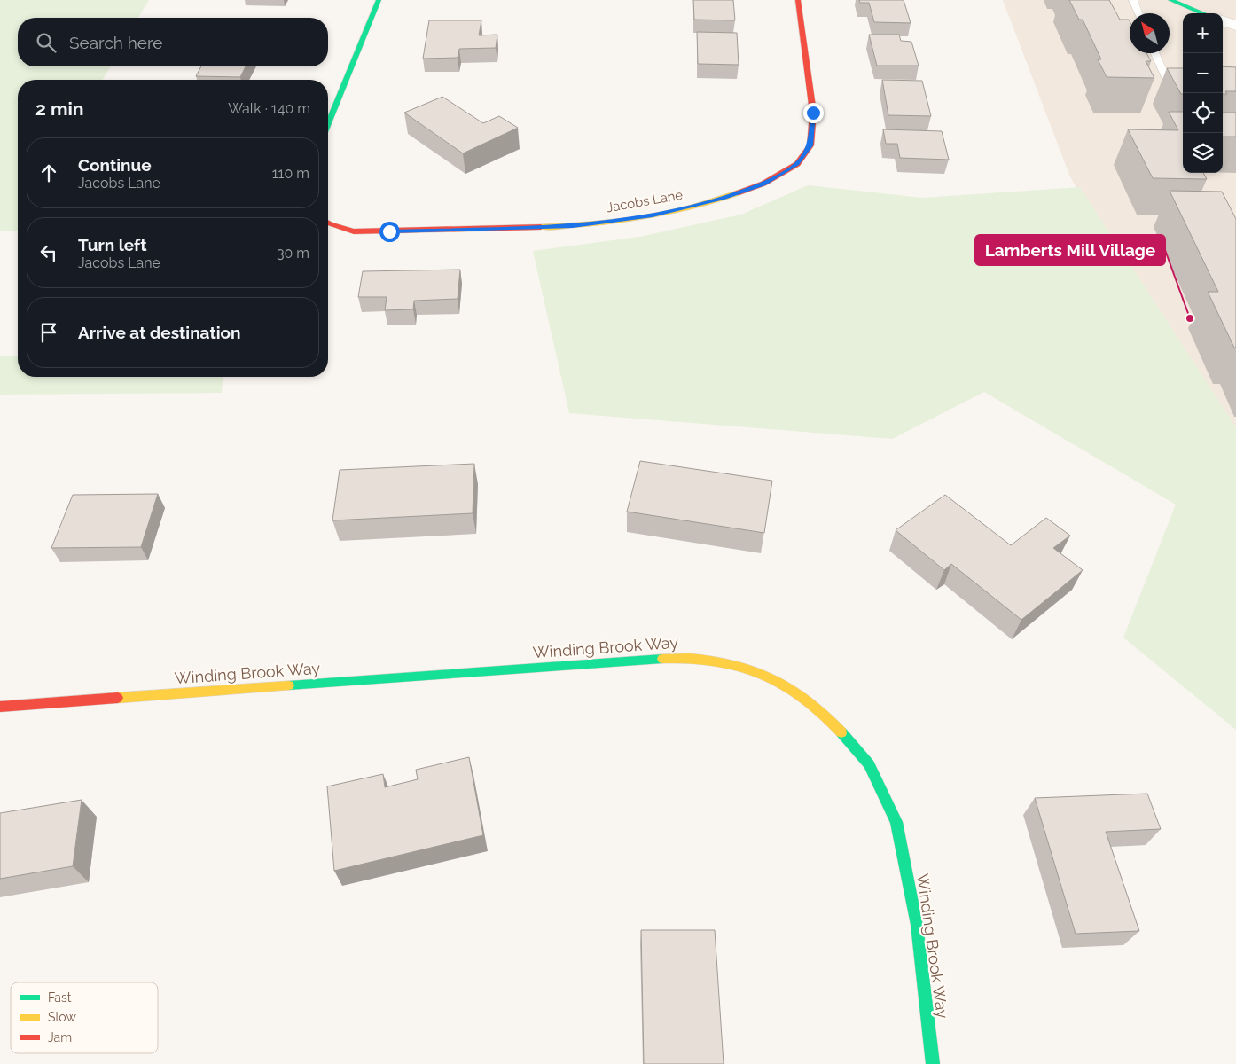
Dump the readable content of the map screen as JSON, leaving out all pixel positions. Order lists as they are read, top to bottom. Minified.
{"streets":{"street":["Jacobs Lane","Winding Brook Way"]},"places":["Lamberts Mill Village"],"legend":["Fast","Slow","Jam"],"north":"top left","page":{"map_buttons":["+","−"],"search":"Search here","heading":["2 min","Walk · 140 m"],"list":[["Continue","Jacobs Lane","110 m"],["Turn left","Jacobs Lane","30 m"],"Arrive at destination"]}}
